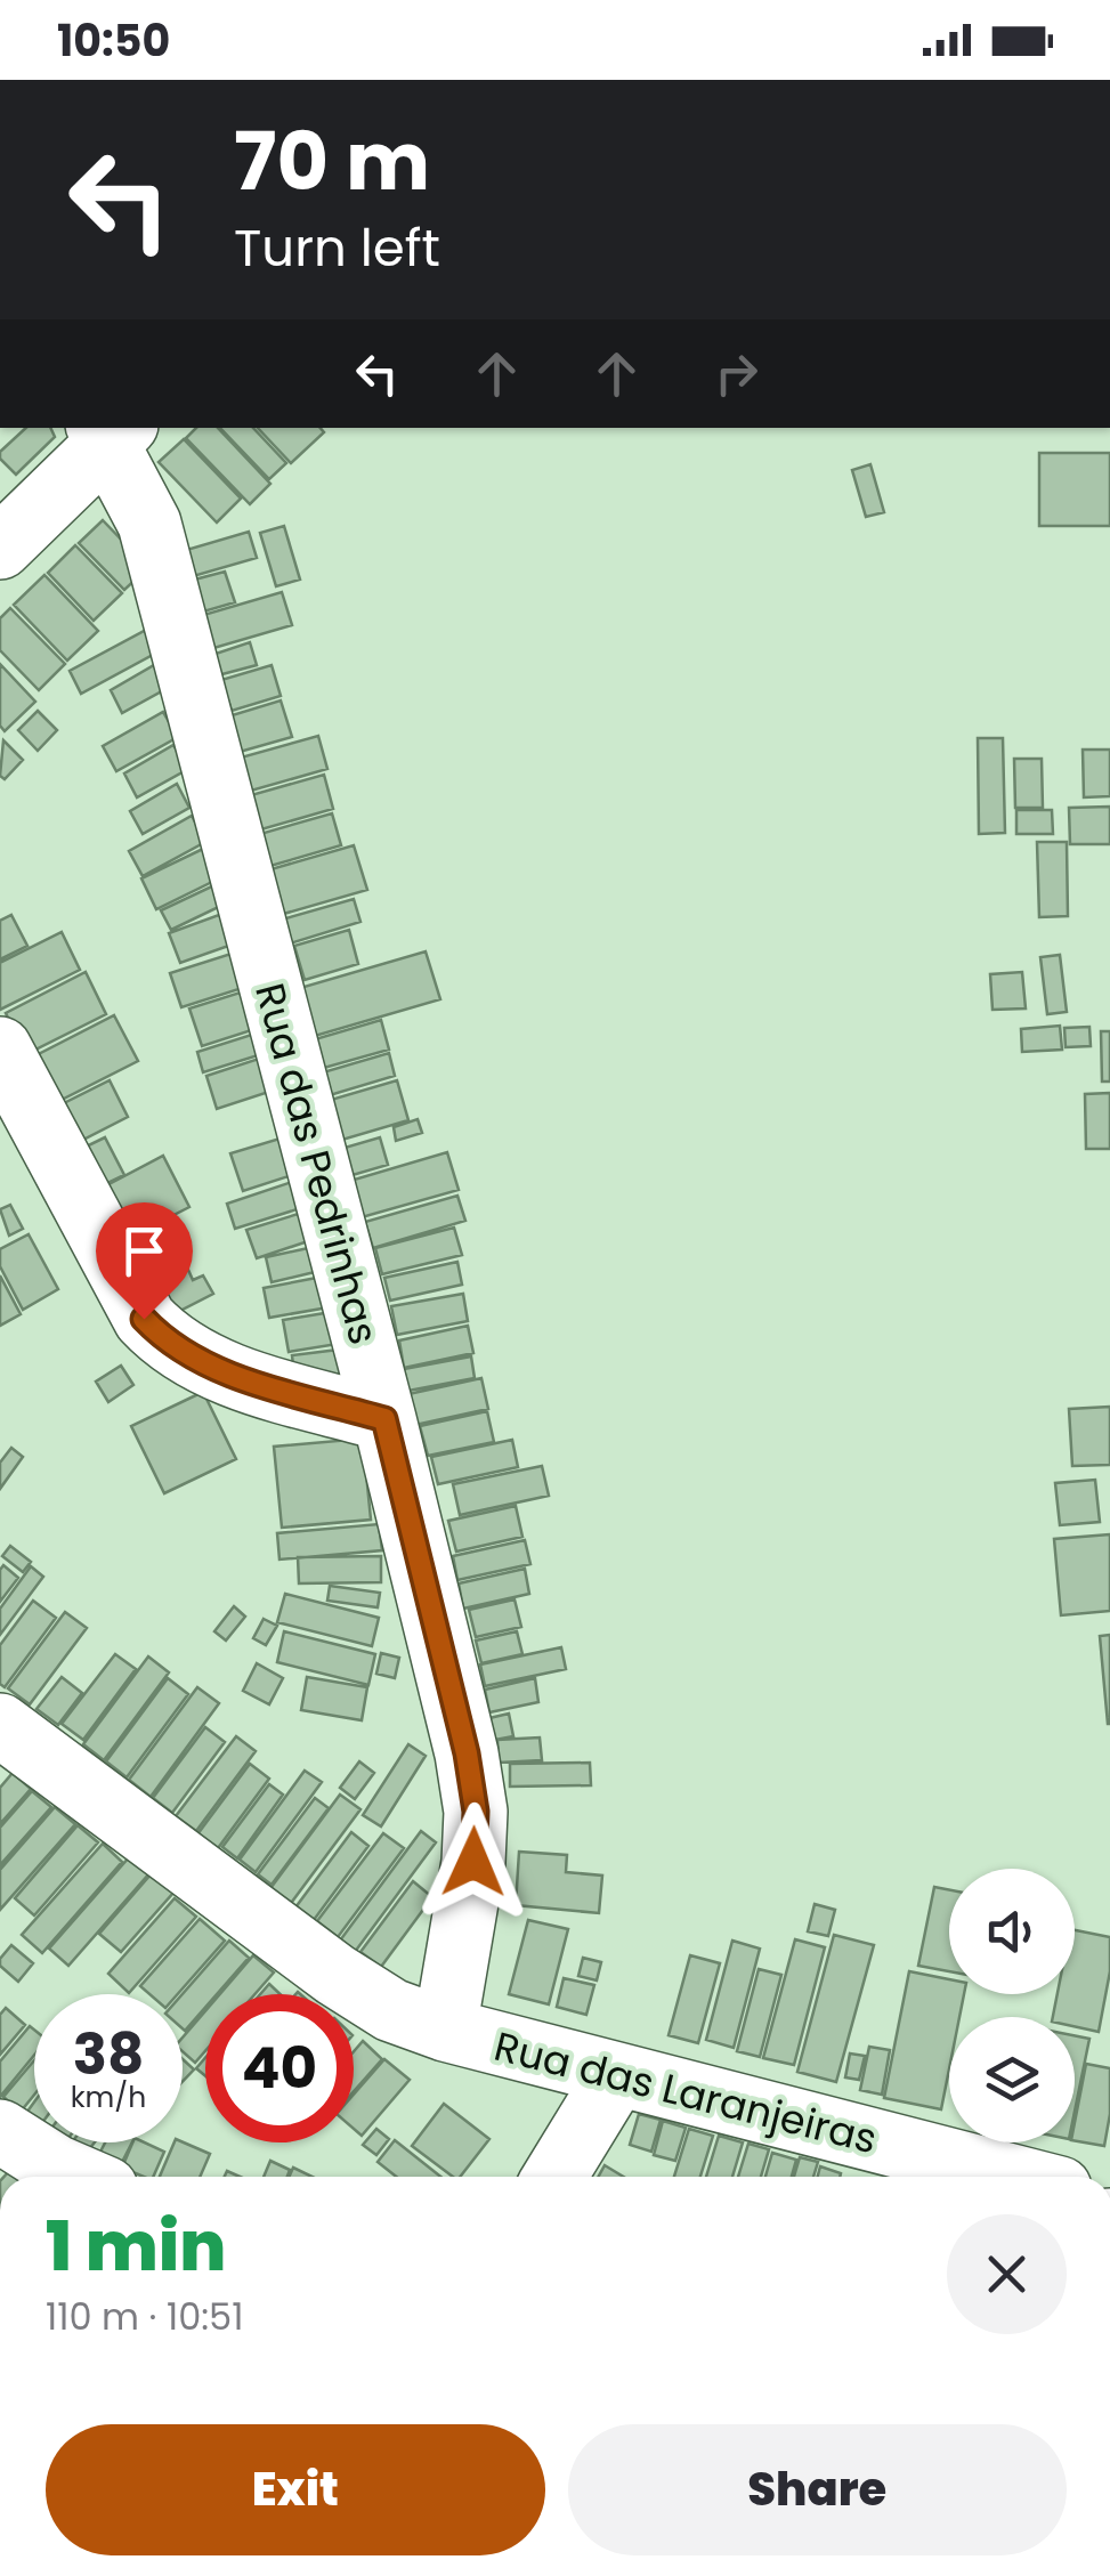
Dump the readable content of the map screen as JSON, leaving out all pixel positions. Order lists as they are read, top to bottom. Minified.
{"streets":{"street":["Rua das Pedrinhas","Rua das Laranjeiras"]},"crossings":[["Rua das Pedrinhas","Rua das Laranjeiras"]],"page":{"status":"10:50","turn":["70 m","Turn left"],"speed":"38 km/h","limit":"40","heading":["1 min","110 m · 10:51"],"buttons":["Exit","Share"]}}
